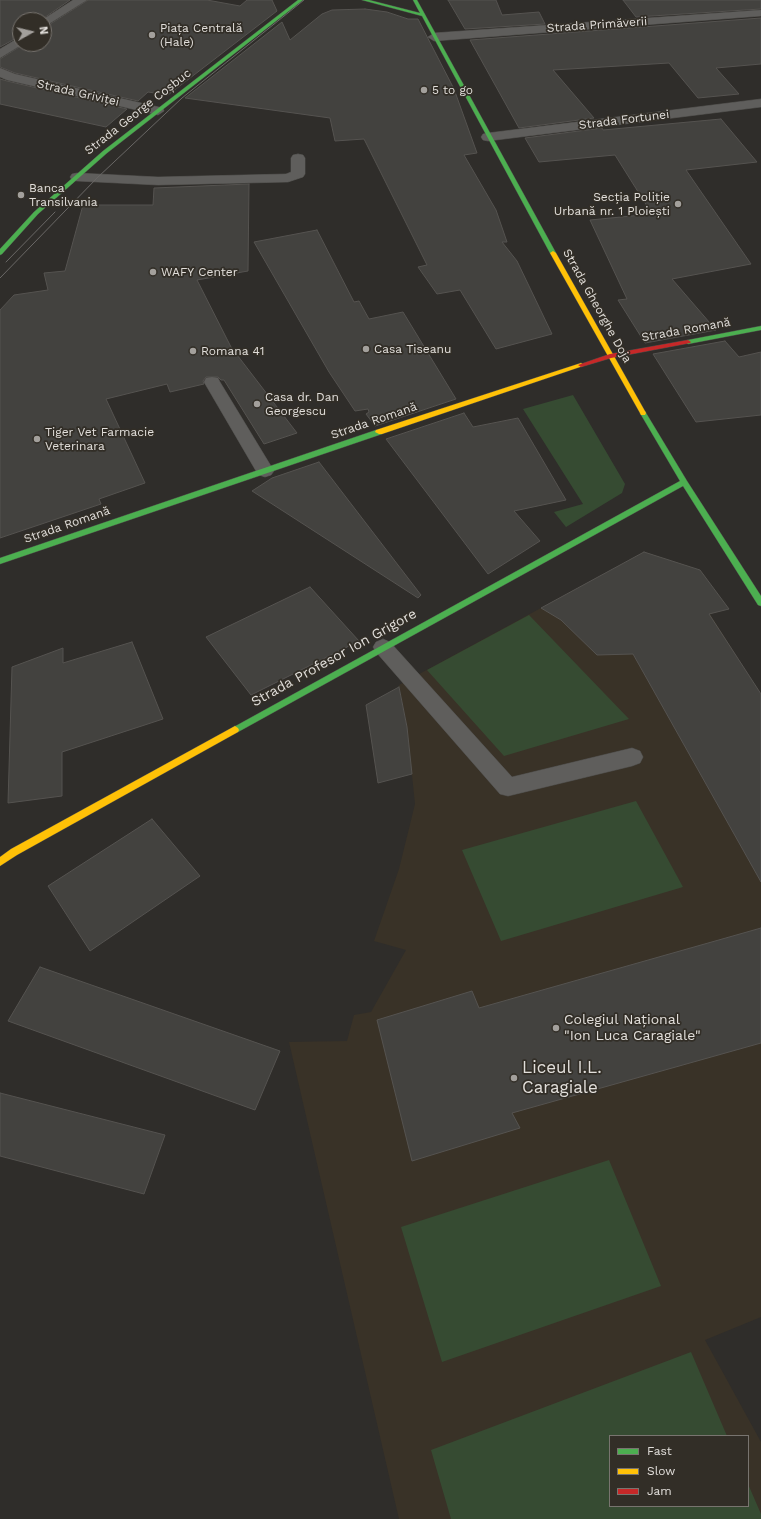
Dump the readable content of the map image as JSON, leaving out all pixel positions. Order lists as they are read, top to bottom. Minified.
{"streets":{"main road":["Strada George Coșbuc","Strada Gheorghe Doja","Strada Romană","Strada Profesor Ion Grigore"],"street":["Strada Primăverii","Strada Griviței","Strada Fortunei"]},"crossings":[["Strada Primăverii","Strada Gheorghe Doja"],["Strada Griviței","Strada George Coșbuc"],["Strada Fortunei","Strada Gheorghe Doja"],["Strada Gheorghe Doja","Strada Romană"],["Strada Gheorghe Doja","Strada Profesor Ion Grigore"]],"places":["Piața Centrală (Hale)","5 to go","Banca Transilvania","Secția Poliție Urbană nr. 1 Ploiești","WAFY Center","Casa Tiseanu","Romana 41","Casa dr. Dan Georgescu","Tiger Vet Farmacie Veterinara","Colegiul Național \"Ion Luca Caragiale\"","Liceul I.L. Caragiale"],"legend":["Fast","Slow","Jam"],"north":"right"}
